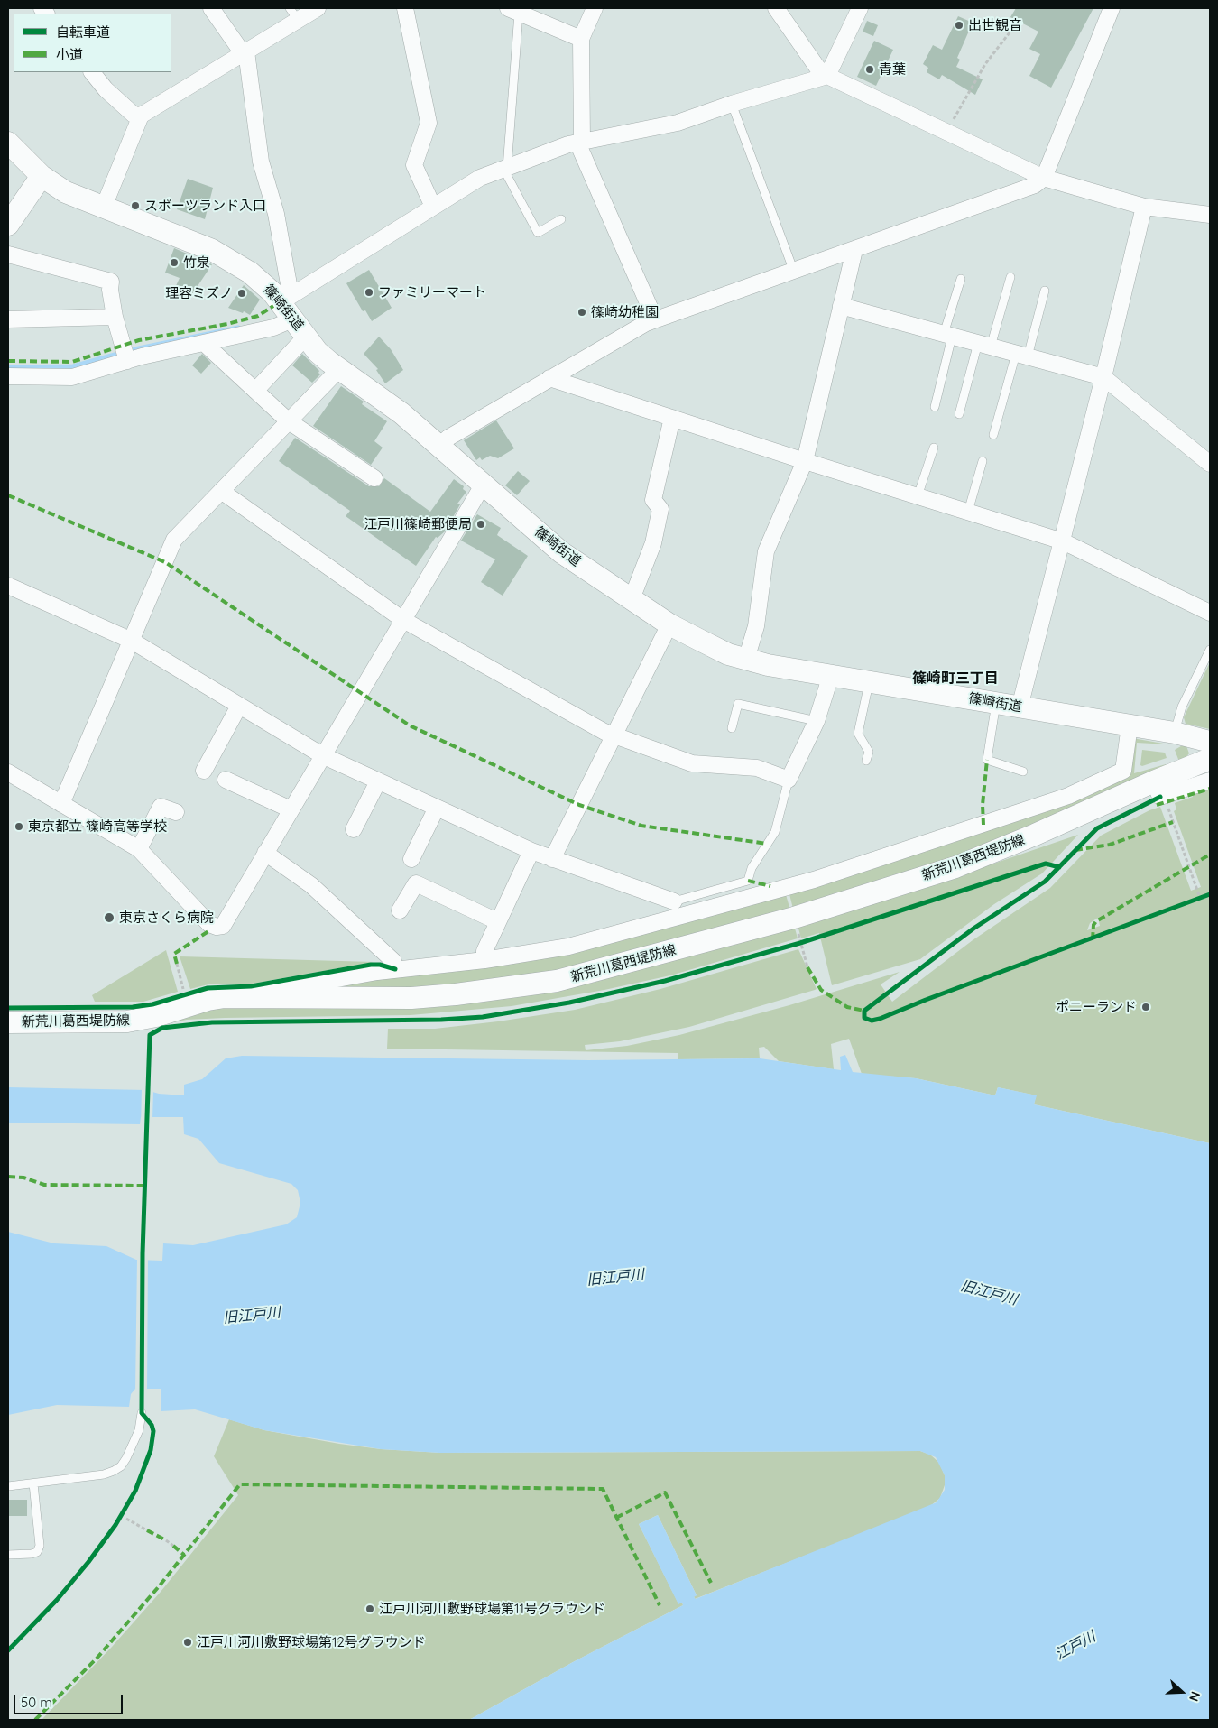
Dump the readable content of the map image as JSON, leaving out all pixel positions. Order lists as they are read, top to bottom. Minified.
{"streets":{"street":["篠崎街道","新荒川葛西堤防線"]},"districts":["篠崎町三丁目"],"water":["旧江戸川","江戸川"],"places":["出世観音","青葉","スポーツランド入口","竹泉","ファミリーマート","理容ミズノ","篠崎幼稚園","江戸川篠崎郵便局","東京都立 篠崎高等学校","東京さくら病院","ポニーランド","江戸川河川敷野球場第11号グラウンド","江戸川河川敷野球場第12号グラウンド"],"legend":["自転車道","小道"],"scale_bar":"50 m","north":"right"}
